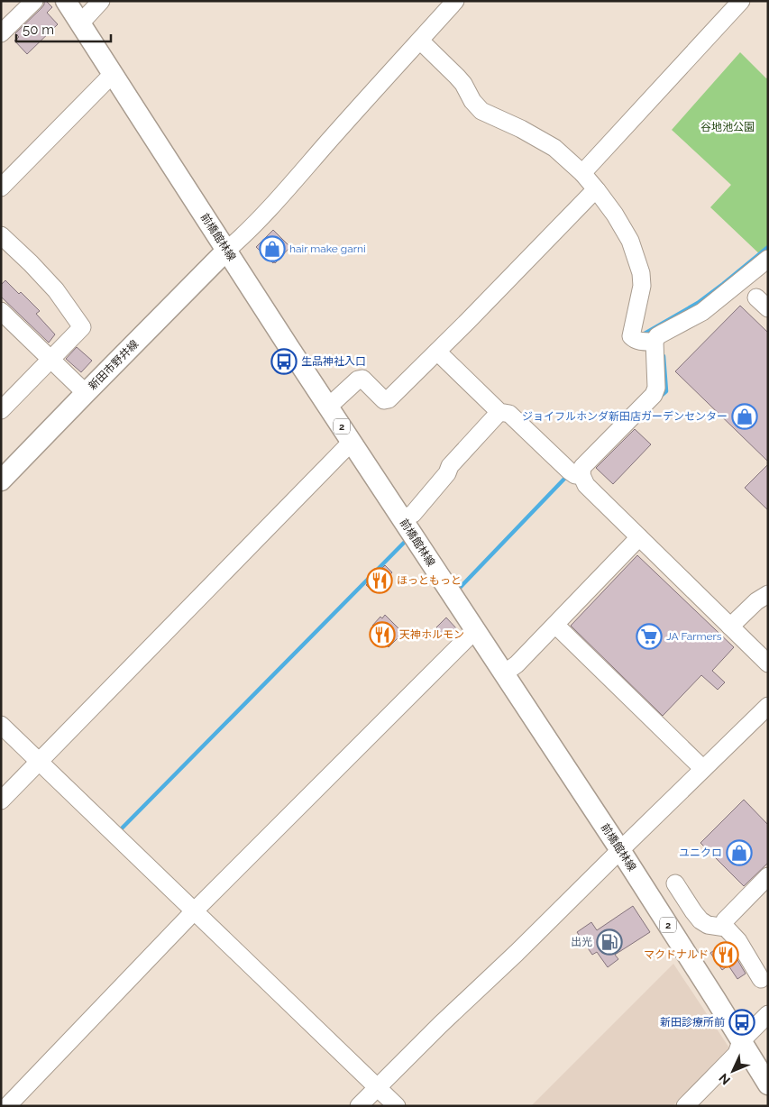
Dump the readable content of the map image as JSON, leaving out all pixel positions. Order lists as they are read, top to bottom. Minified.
{"streets":{"main road":["前橋館林線","新田市野井線","2"]},"crossings":[["前橋館林線","新田市野井線"]],"parks":["谷地池公園"],"places":{"shop":["hair make garni","ジョイフルホンダ新田店ガーデンセンター","ユニクロ"],"bus stop":["生品神社入口","新田診療所前"],"restaurant":["ほっともっと","天神ホルモン","マクドナルド"],"supermarket":["JA Farmers"],"fuel station":["出光"]},"scale_bar":"50 m","north":"bottom left"}
